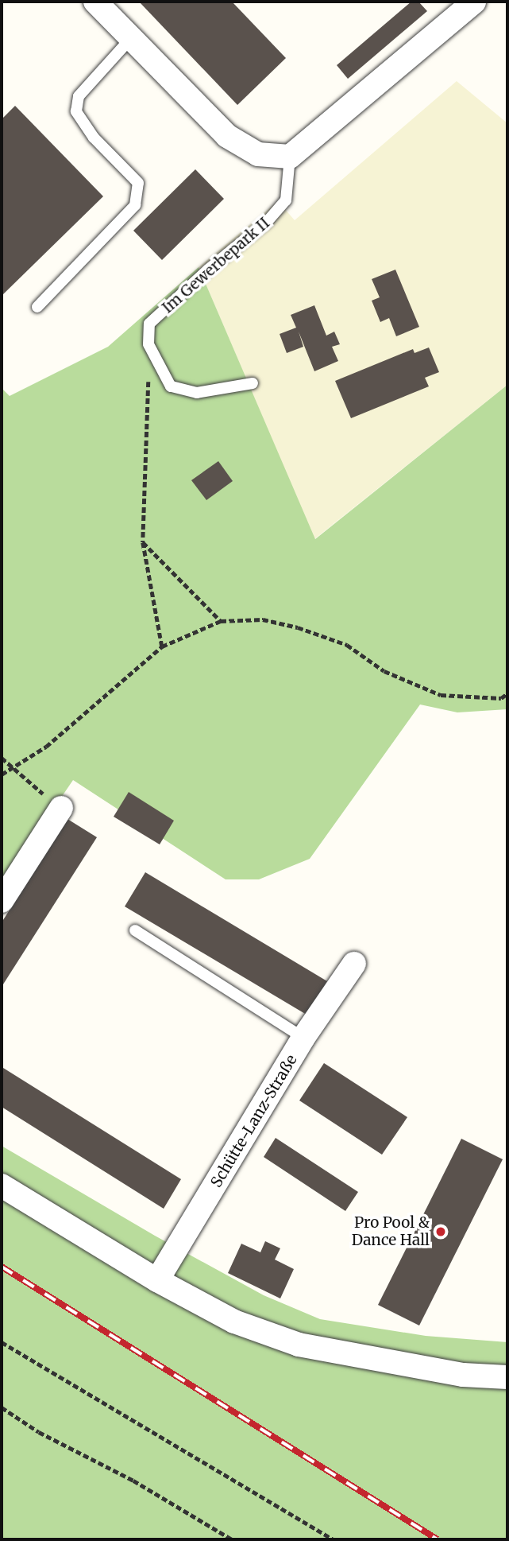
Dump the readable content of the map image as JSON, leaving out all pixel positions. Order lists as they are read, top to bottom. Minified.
{"streets":{"street":["Schütte-Lanz-Straße"],"lane":["Im Gewerbepark II"]},"places":["Pro Pool & Dance Hall"]}
